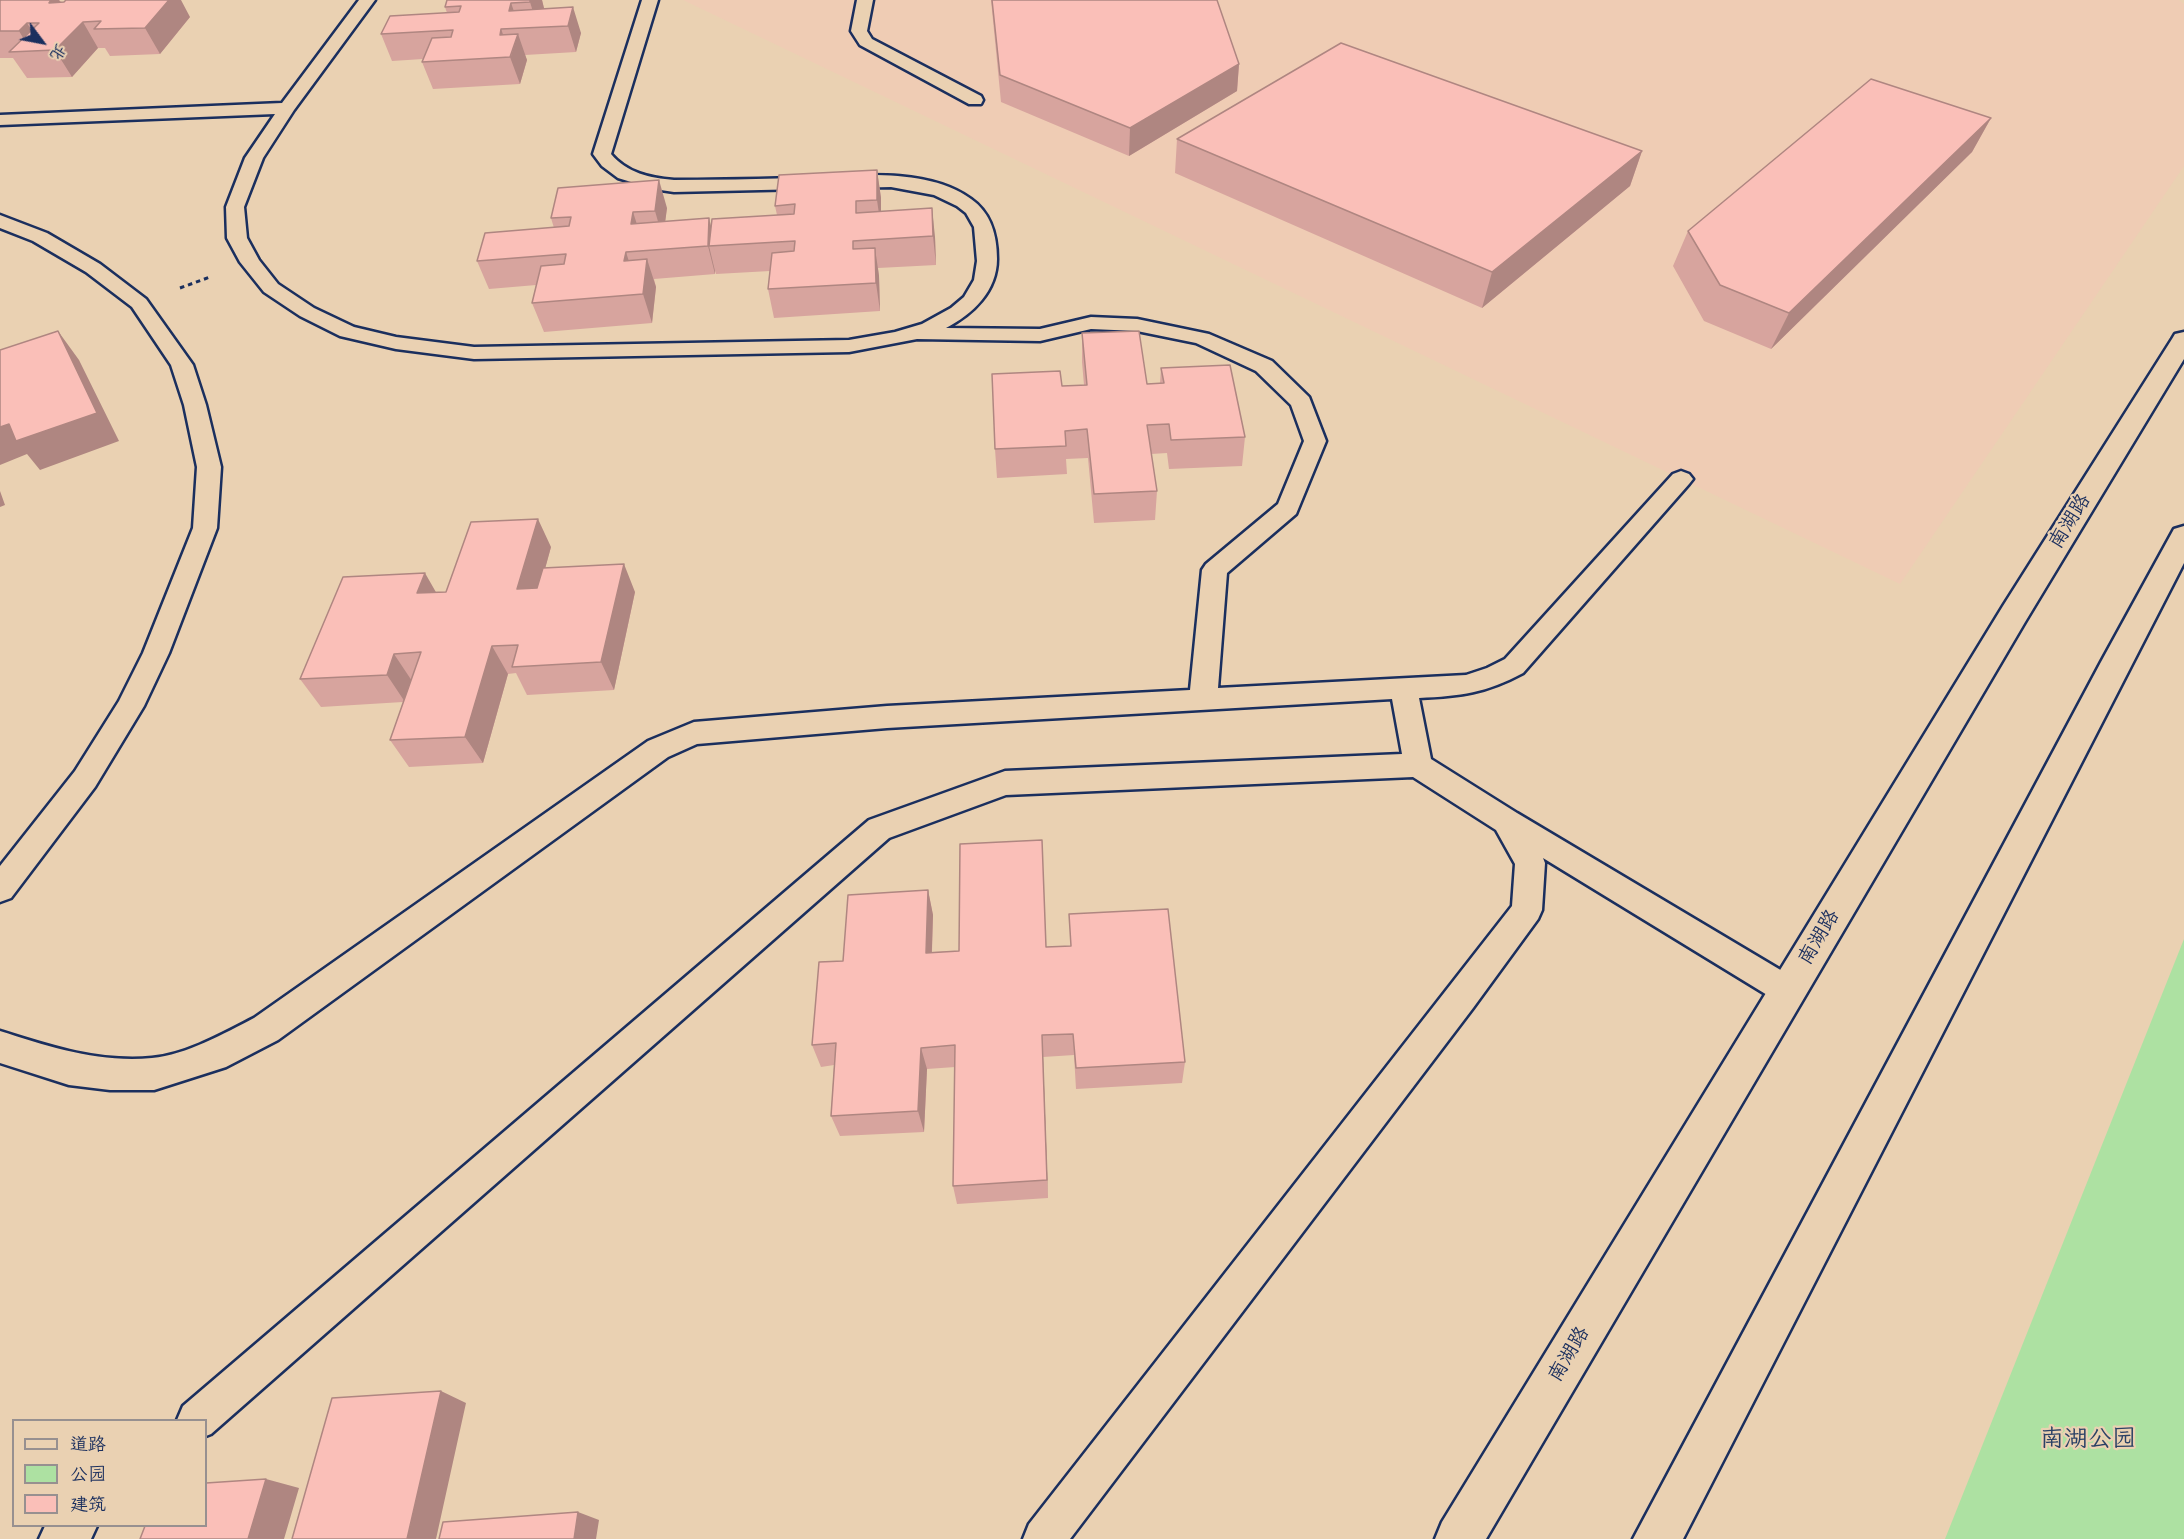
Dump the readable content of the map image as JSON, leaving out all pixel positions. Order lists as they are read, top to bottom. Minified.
{"streets":{"main road":["南湖路"]},"parks":["南湖公园"],"legend":["道路","公园","建筑"],"north":"bottom right"}
